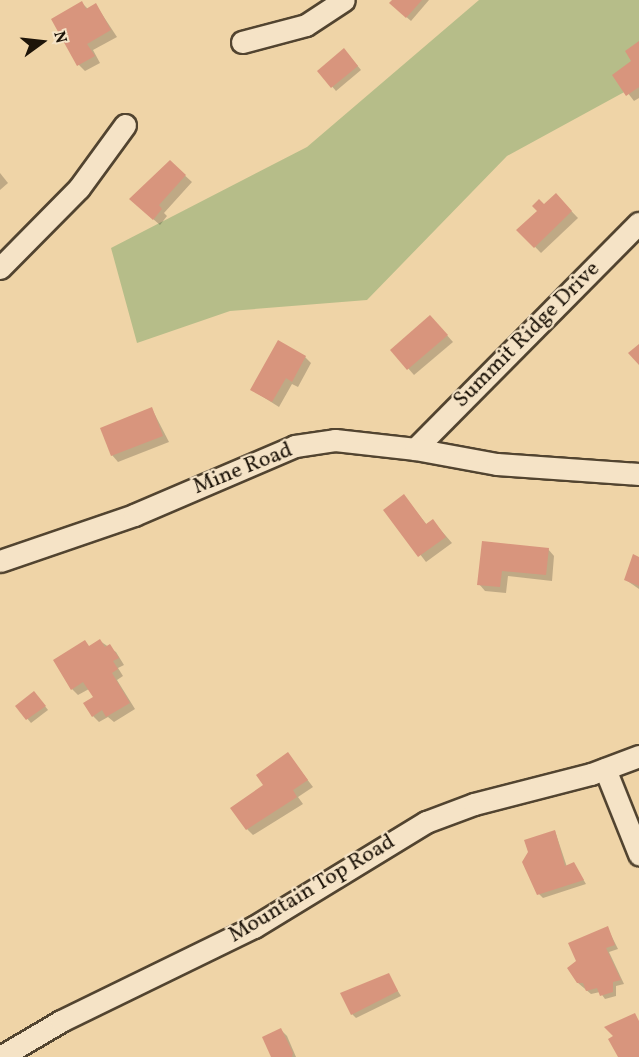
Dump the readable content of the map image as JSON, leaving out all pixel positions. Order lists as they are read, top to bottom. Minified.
{"streets":{"street":["Summit Ridge Drive","Mine Road","Mountain Top Road"]},"crossings":[["Summit Ridge Drive","Mine Road"]],"north":"right"}
